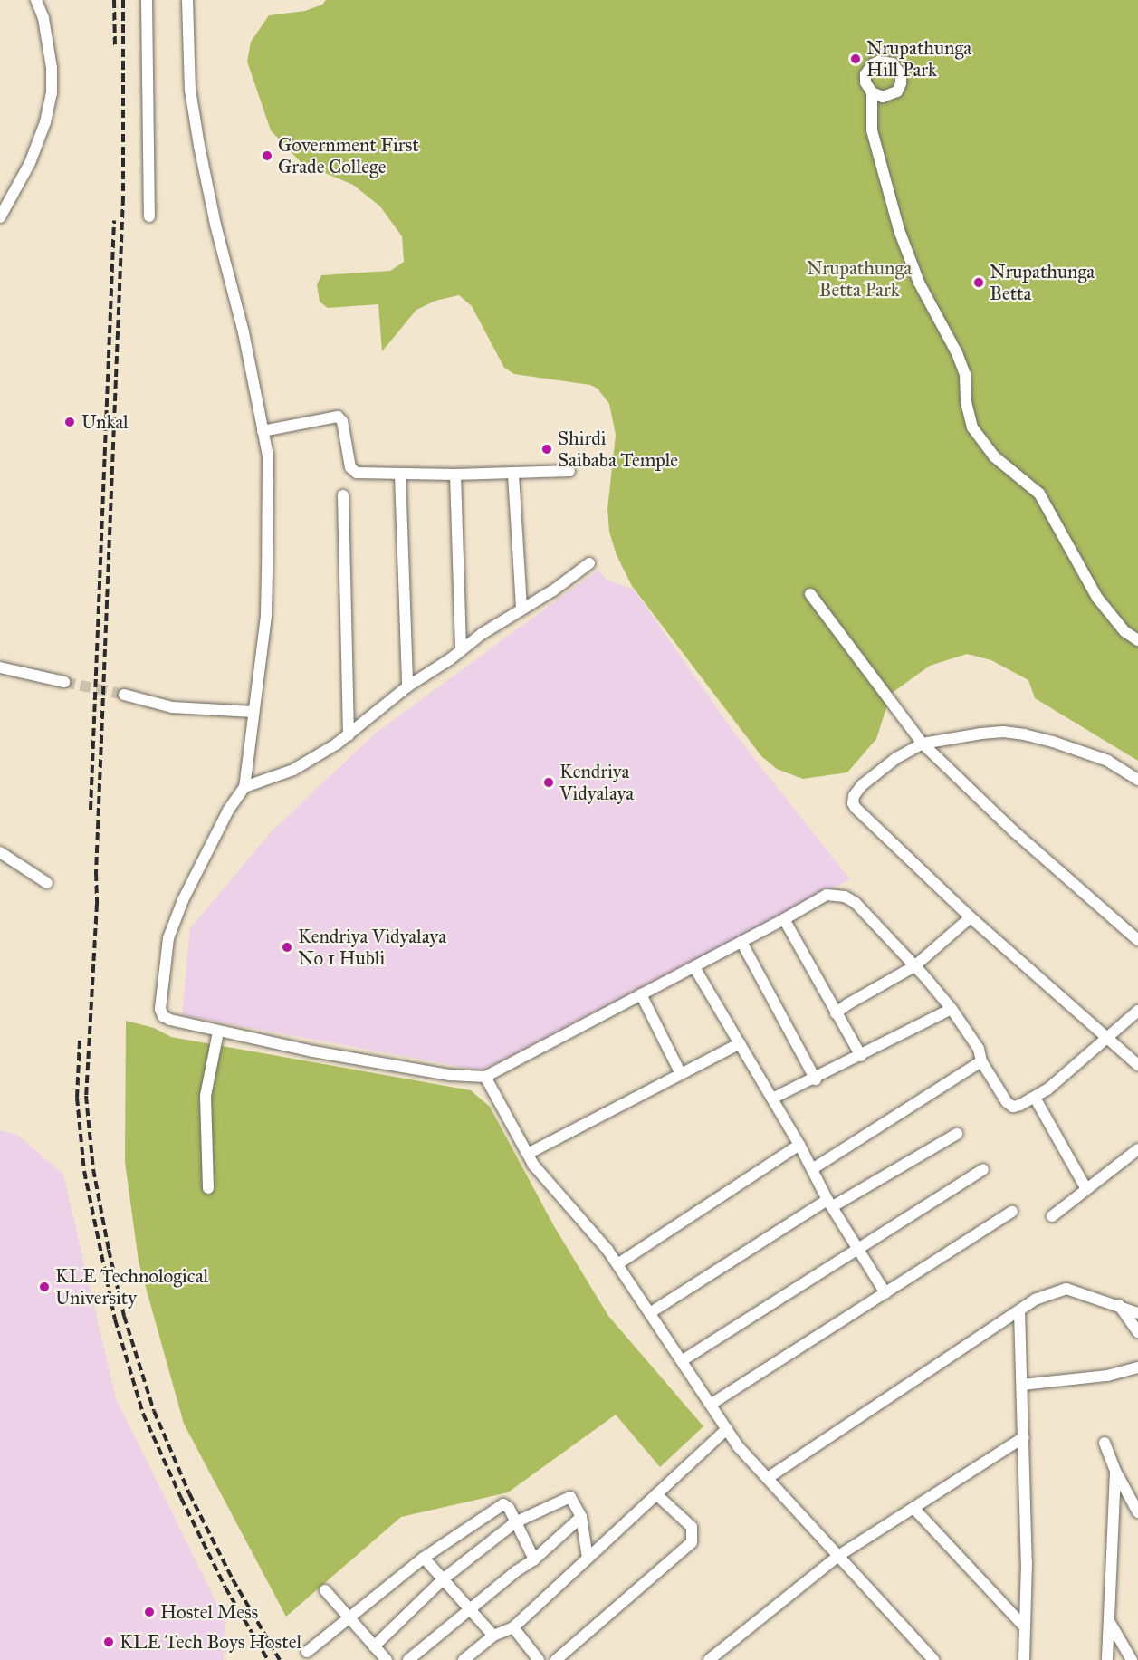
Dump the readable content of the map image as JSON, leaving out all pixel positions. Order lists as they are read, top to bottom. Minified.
{"parks":["Nrupathunga Betta Park"],"places":["Nrupathunga Hill Park","Government First Grade College","Nrupathunga Betta","Unkal","Shirdi Saibaba Temple","Kendriya Vidyalaya","Kendriya Vidyalaya No 1 Hubli","KLE Technological University","Hostel Mess","KLE Tech Boys Hostel"]}
